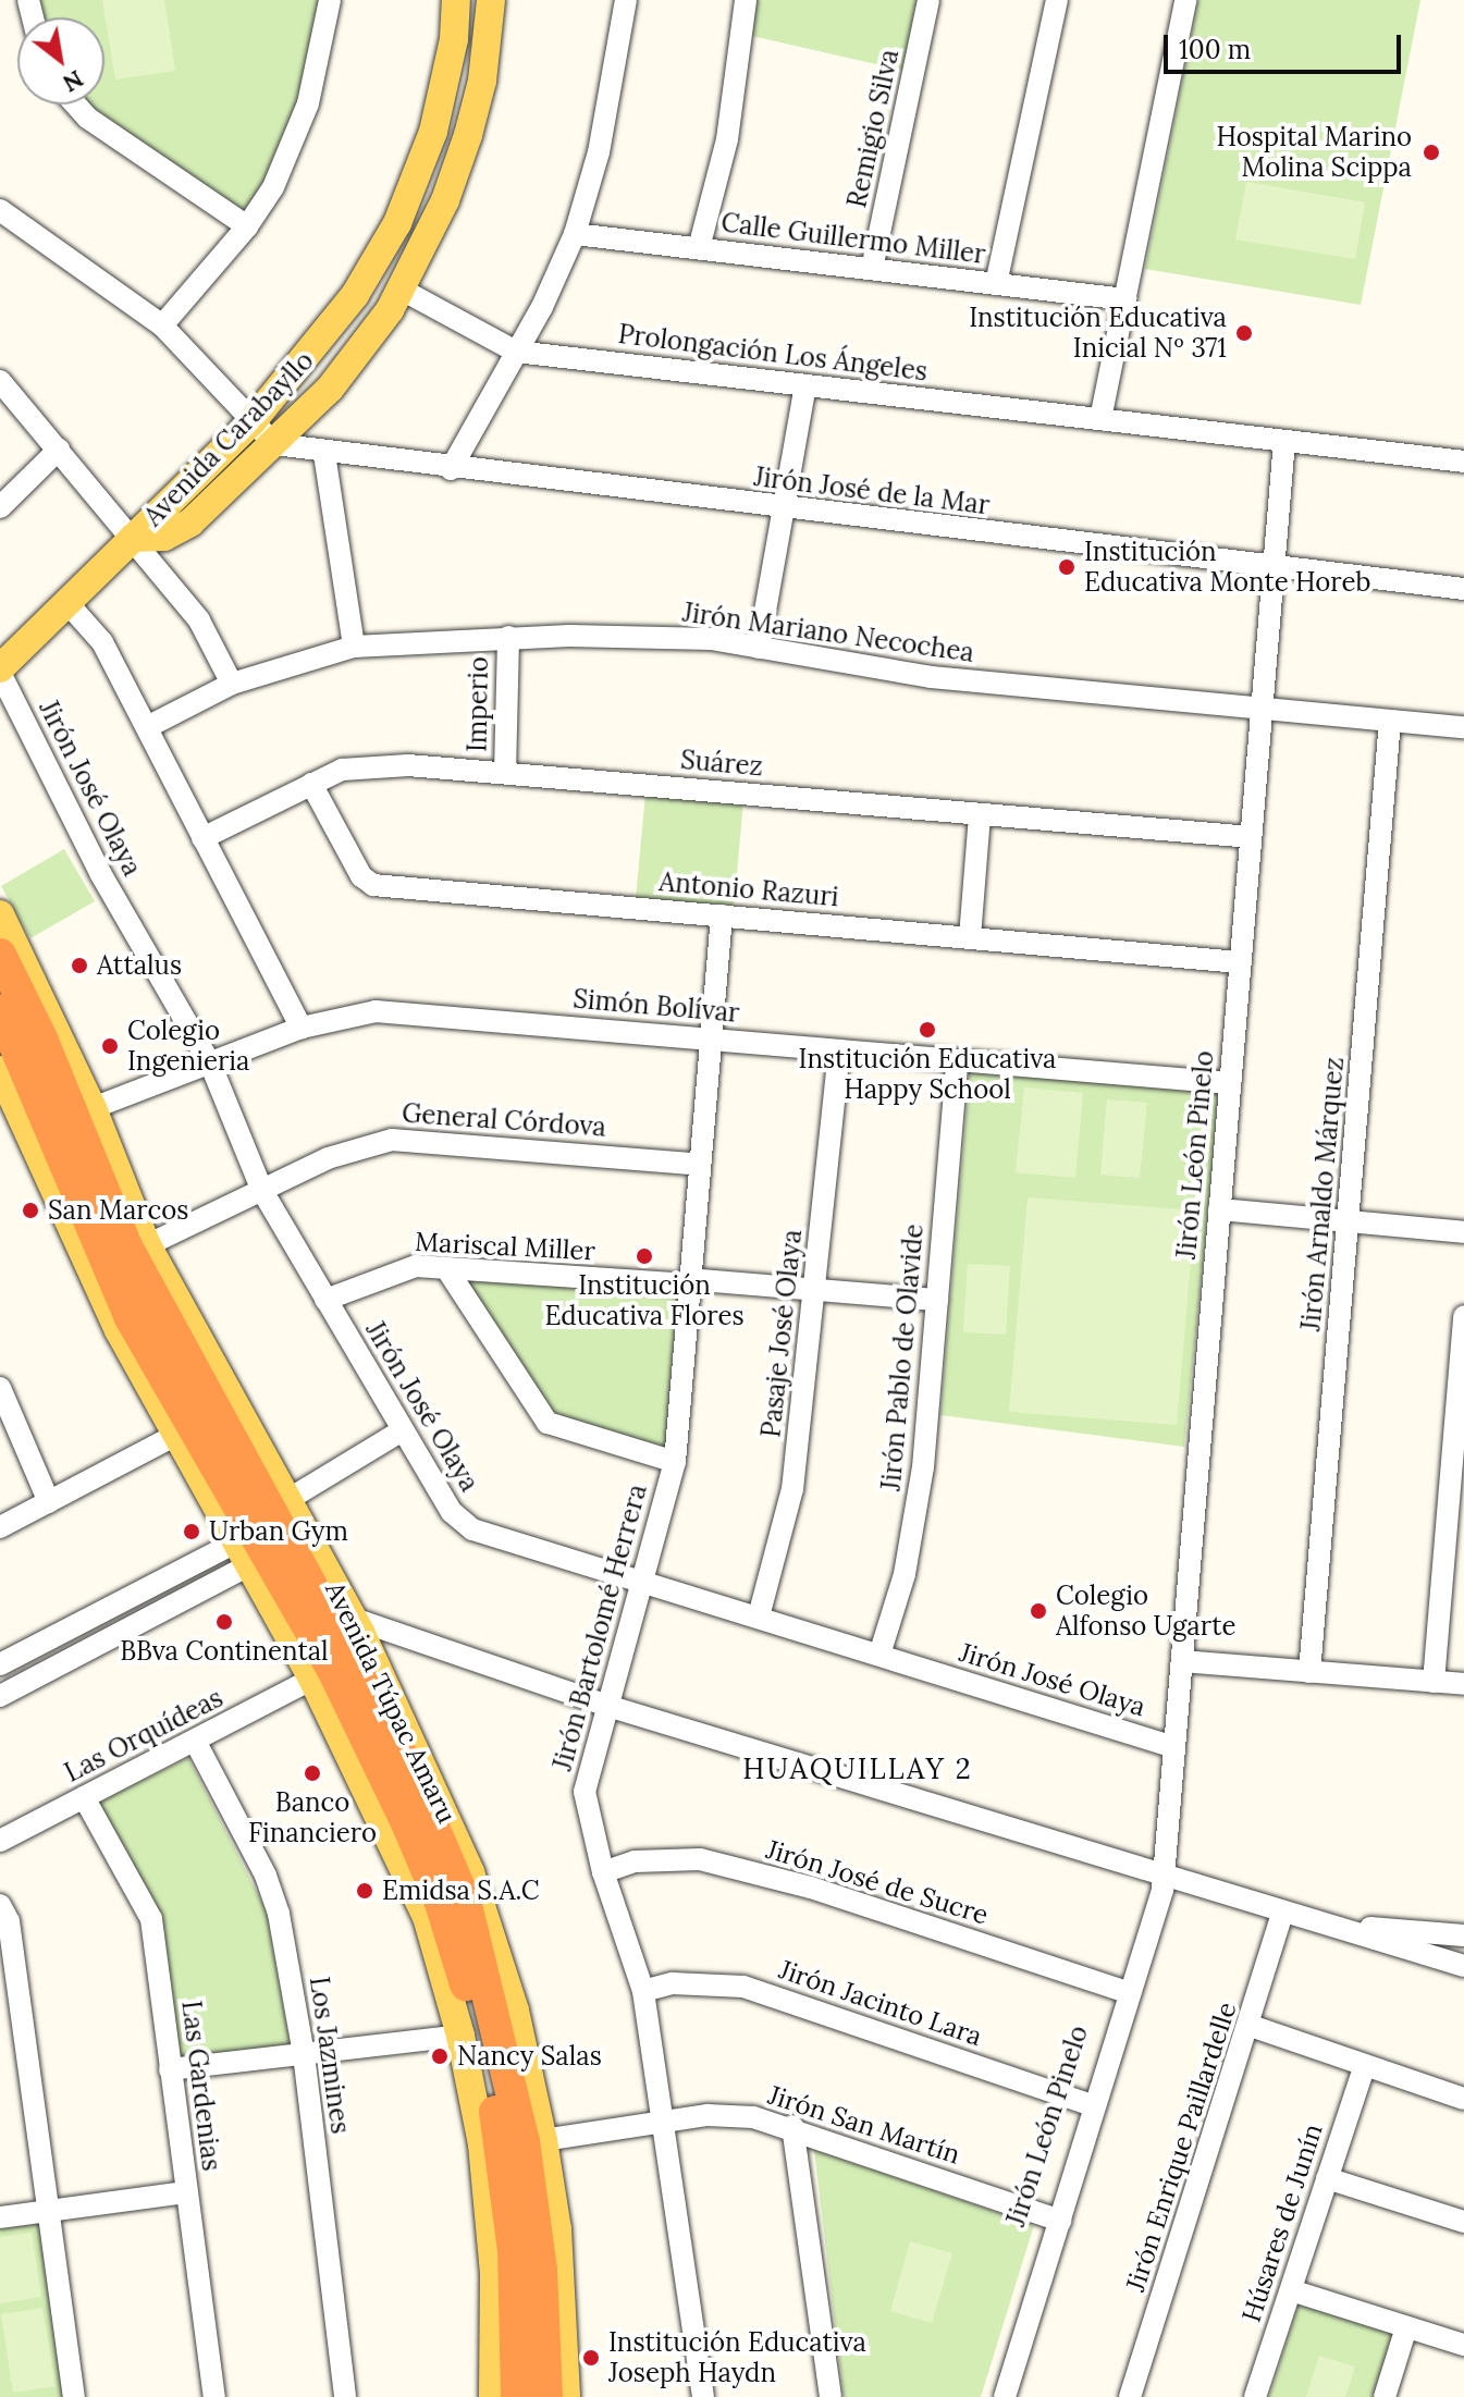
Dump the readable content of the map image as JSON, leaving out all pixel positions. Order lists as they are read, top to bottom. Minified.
{"streets":{"highway":["Avenida Túpac Amaru"],"main road":["Avenida Carabayllo"],"street":["Remigio Silva","Calle Guillermo Miller","Prolongación Los Ángeles","Jirón José de la Mar","Jirón Mariano Necochea","Imperio","Suárez","Jirón José Olaya","Antonio Razuri","Simón Bolívar","General Córdova","Jirón León Pinelo","Jirón Arnaldo Márquez","Mariscal Miller","Pasaje José Olaya","Jirón Pablo de Olavide","Jirón Bartolomé Herrera","Las Orquídeas","Jirón José de Sucre","Jirón Jacinto Lara","Los Jazmines","Las Gardenias","Jirón San Martín","Jirón Enrique Paillardelle","Húsares de Junín"]},"crossings":[["Remigio Silva","Calle Guillermo Miller"],["Prolongación Los Ángeles","Avenida Carabayllo"],["Prolongación Los Ángeles","Jirón León Pinelo"],["Avenida Carabayllo","Jirón José de la Mar"],["Jirón José de la Mar","Jirón León Pinelo"],["Jirón Mariano Necochea","Imperio"],["Jirón Mariano Necochea","Jirón León Pinelo"],["Jirón Mariano Necochea","Jirón Arnaldo Márquez"],["Imperio","Suárez"],["Suárez","Antonio Razuri"],["Suárez","Jirón León Pinelo"],["Jirón José Olaya","Simón Bolívar"],["Jirón José Olaya","General Córdova"],["Jirón José Olaya","Jirón León Pinelo"],["Jirón José Olaya","Mariscal Miller"],["Jirón José Olaya","Pasaje José Olaya"],["Jirón José Olaya","Jirón Pablo de Olavide"],["Jirón José Olaya","Jirón Bartolomé Herrera"],["Antonio Razuri","Jirón León Pinelo"],["Antonio Razuri","Jirón Bartolomé Herrera"],["Simón Bolívar","Jirón León Pinelo"],["Simón Bolívar","Pasaje José Olaya"],["Simón Bolívar","Jirón Pablo de Olavide"],["Simón Bolívar","Jirón Bartolomé Herrera"],["Simón Bolívar","Avenida Túpac Amaru"],["General Córdova","Jirón Bartolomé Herrera"],["General Córdova","Avenida Túpac Amaru"],["Jirón León Pinelo","Jirón José de Sucre"],["Jirón León Pinelo","Jirón Jacinto Lara"],["Jirón León Pinelo","Jirón San Martín"],["Mariscal Miller","Pasaje José Olaya"],["Mariscal Miller","Jirón Pablo de Olavide"],["Mariscal Miller","Jirón Bartolomé Herrera"],["Jirón Bartolomé Herrera","Jirón José de Sucre"],["Jirón Bartolomé Herrera","Jirón Jacinto Lara"],["Jirón Bartolomé Herrera","Jirón San Martín"],["Avenida Túpac Amaru","Las Orquídeas"],["Avenida Túpac Amaru","Jirón San Martín"],["Las Orquídeas","Los Jazmines"],["Las Orquídeas","Las Gardenias"]],"districts":["HUAQUILLAY 2"],"places":["Hospital Marino Molina Scippa","Institución Educativa Inicial Nº 371","Institución Educativa Monte Horeb","Attalus","Institución Educativa Happy School","Colegio Ingenieria","San Marcos","Institución Educativa Flores","Urban Gym","Colegio Alfonso Ugarte","BBva Continental","Banco Financiero","Emidsa S.A.C","Nancy Salas","Institución Educativa Joseph Haydn"],"scale_bar":"100 m","north":"bottom right"}
